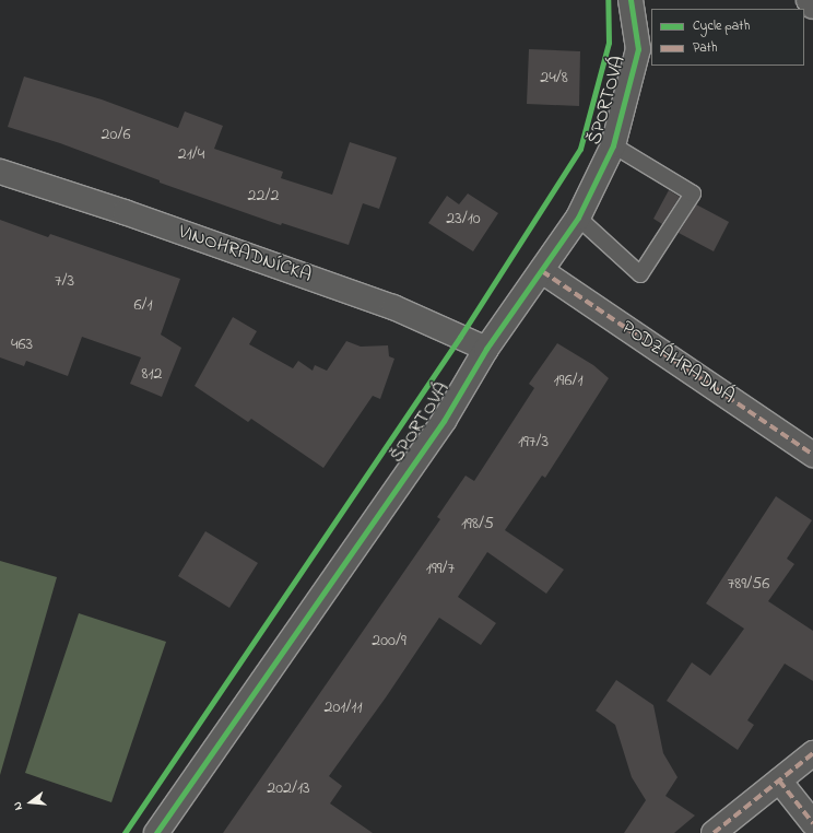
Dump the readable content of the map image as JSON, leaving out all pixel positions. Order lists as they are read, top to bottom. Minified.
{"streets":{"street":["ŠPORTOVÁ","VINOHRADNÍCKA","PODZÁHRADNÁ"]},"crossings":[["ŠPORTOVÁ","VINOHRADNÍCKA"],["ŠPORTOVÁ","PODZÁHRADNÁ"]],"house_numbers":["24/8","20/6","21/4","22/2","23/10","7/3","6/1","463","812","196/1","197/3","198/5","199/7","789/56","200/9","201/11","202/13"],"legend":["Cycle path","Path"],"north":"left"}
